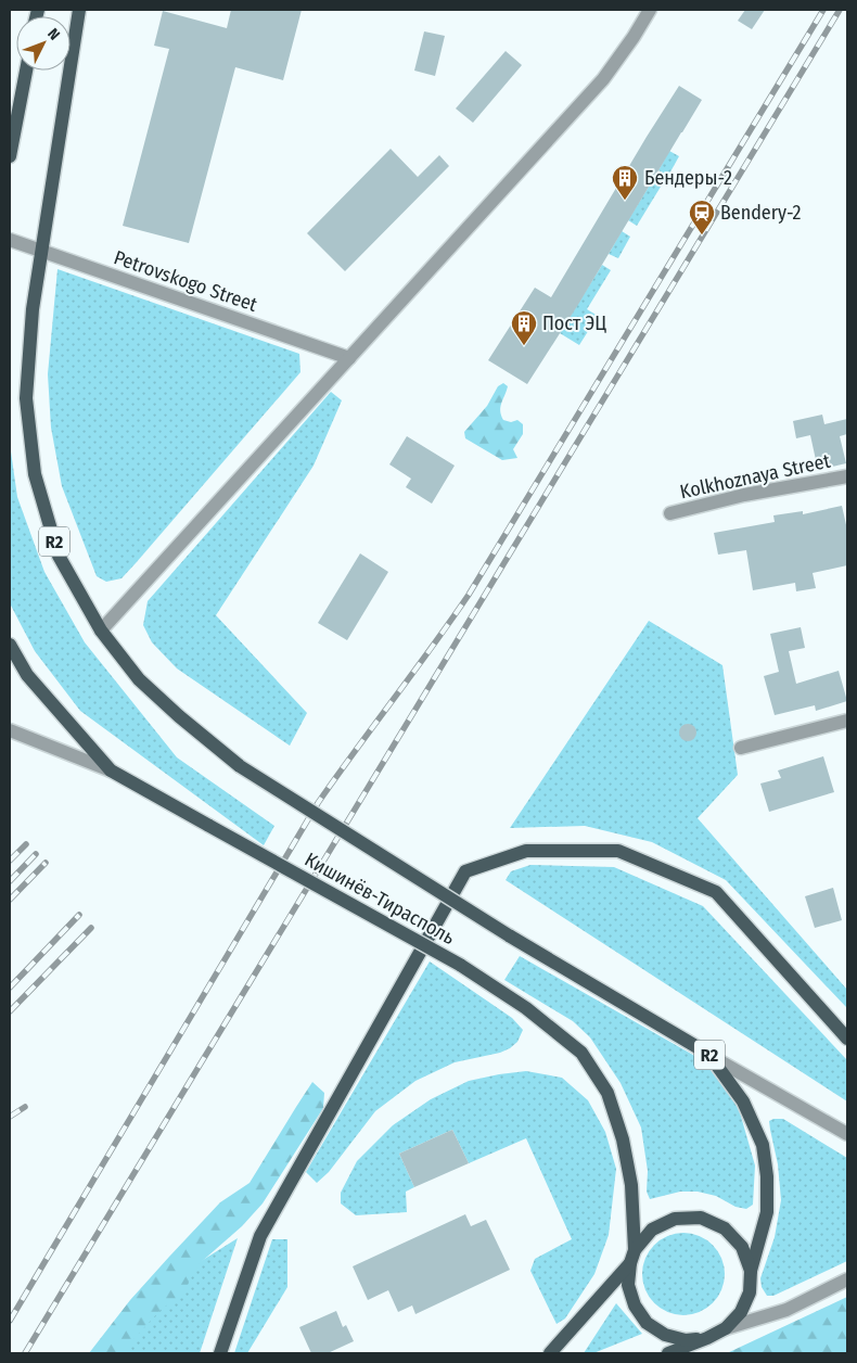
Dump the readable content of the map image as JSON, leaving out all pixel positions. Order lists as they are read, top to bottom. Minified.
{"streets":{"main road":["R2","Кишинёв-Тирасполь"],"street":["Petrovskogo Street","Kolkhoznaya Street"]},"crossings":[["Petrovskogo Street","R2"],["R2","Кишинёв-Тирасполь"]],"places":{"building":["Бендеры-2","Пост ЭЦ"],"station":["Bendery-2"]},"north":"top right"}
